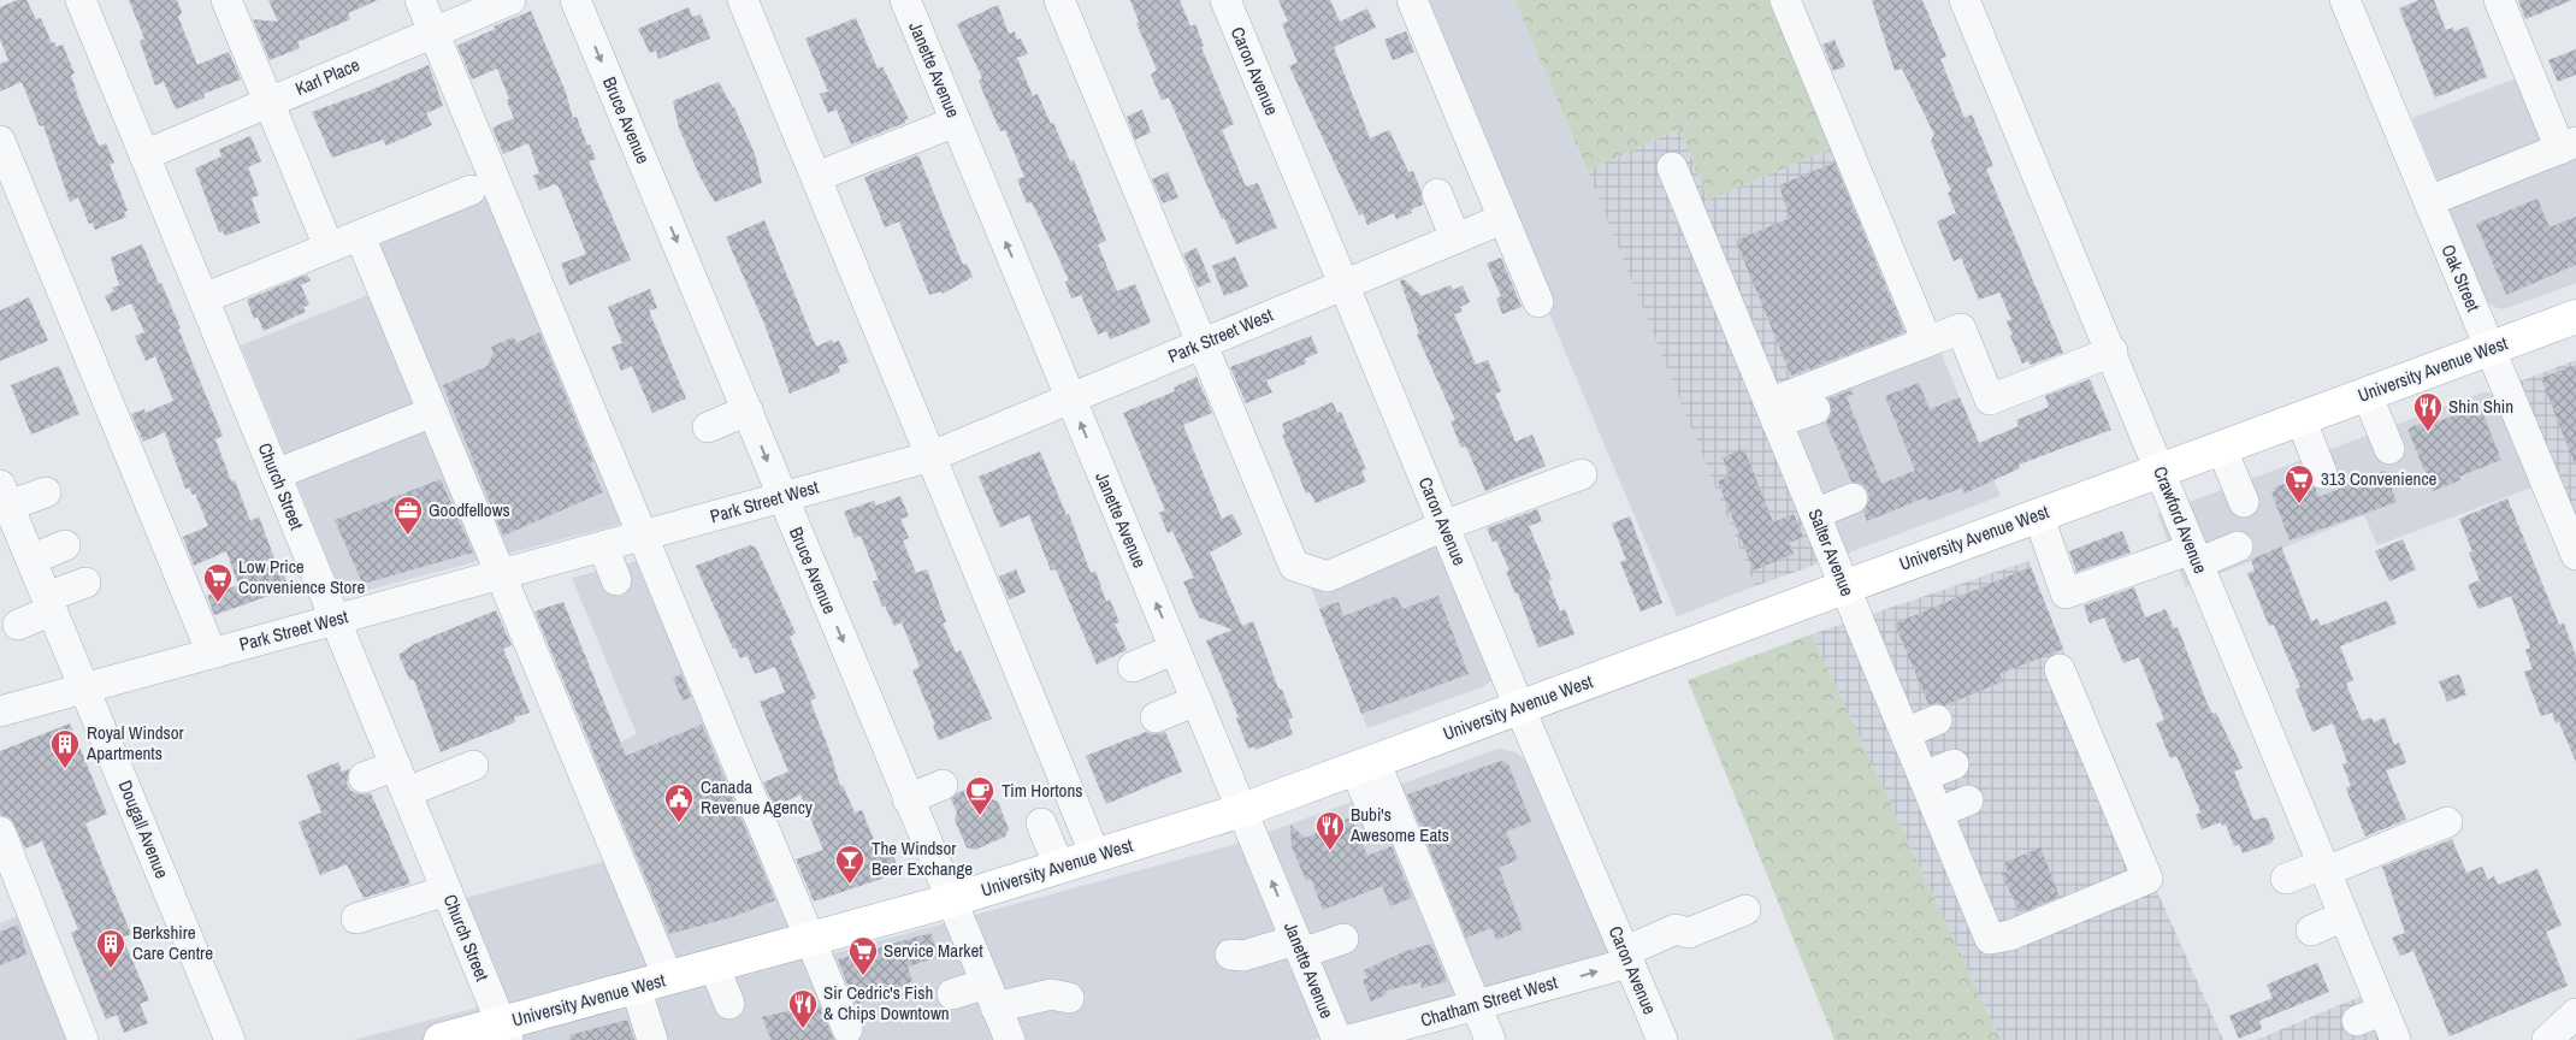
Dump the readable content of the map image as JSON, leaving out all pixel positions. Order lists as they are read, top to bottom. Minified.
{"streets":{"main road":["University Avenue West"],"street":["Janette Avenue","Caron Avenue","Karl Place","Bruce Avenue","Oak Street","Park Street West","Church Street","Crawford Avenue","Salter Avenue","Dougall Avenue","Chatham Street West"]},"crossings":[["Janette Avenue","Park Street West"],["Janette Avenue","University Avenue West"],["Caron Avenue","Park Street West"],["Caron Avenue","University Avenue West"],["Caron Avenue","Chatham Street West"],["Karl Place","Church Street"],["Bruce Avenue","Park Street West"],["Bruce Avenue","University Avenue West"],["Oak Street","University Avenue West"],["Park Street West","Church Street"],["Park Street West","Dougall Avenue"],["University Avenue West","Church Street"],["University Avenue West","Crawford Avenue"],["University Avenue West","Salter Avenue"]],"one_way":["Chatham Street West"],"places":{"restaurant":["Shin Shin","Bubi's Awesome Eats","Sir Cedric's Fish & Chips Downtown"],"supermarket":["313 Convenience","Low Price Convenience Store","Service Market"],"office":["Goodfellows"],"building":["Royal Windsor Apartments","Berkshire Care Centre"],"cafe":["Tim Hortons"],"public building":["Canada Revenue Agency"],"bar":["The Windsor Beer Exchange"]}}
